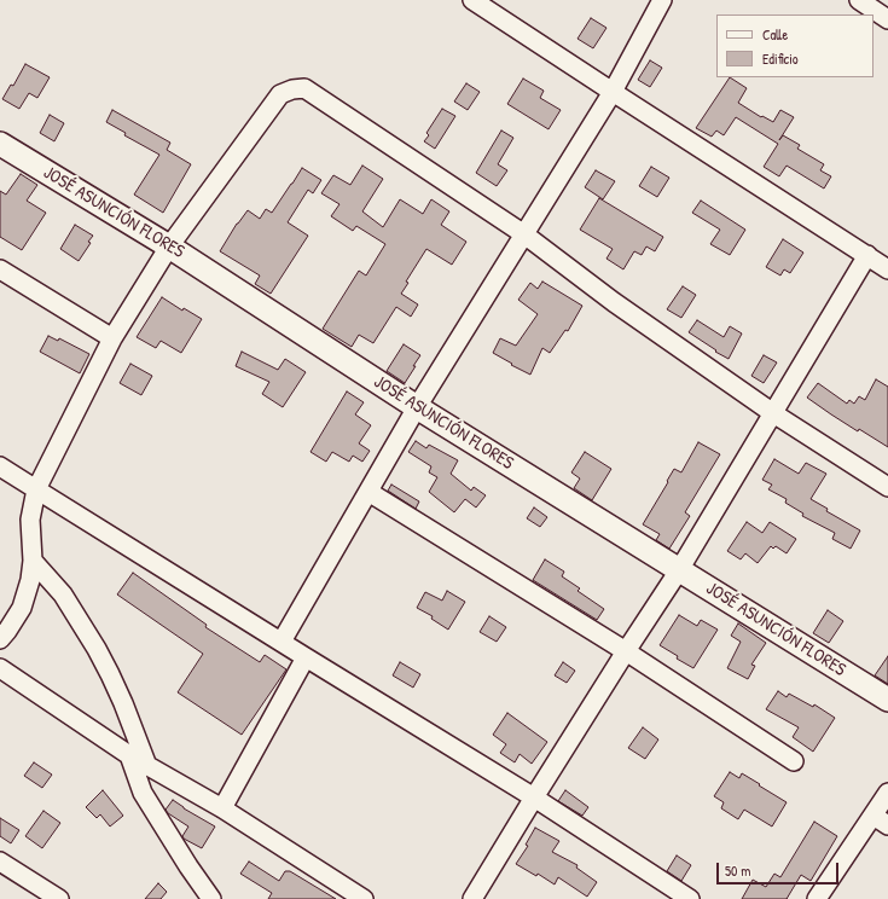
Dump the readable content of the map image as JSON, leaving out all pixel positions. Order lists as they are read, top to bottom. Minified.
{"streets":{"street":["JOSÉ ASUNCIÓN FLORES"]},"legend":["Calle","Edificio"],"scale_bar":"50 m"}
